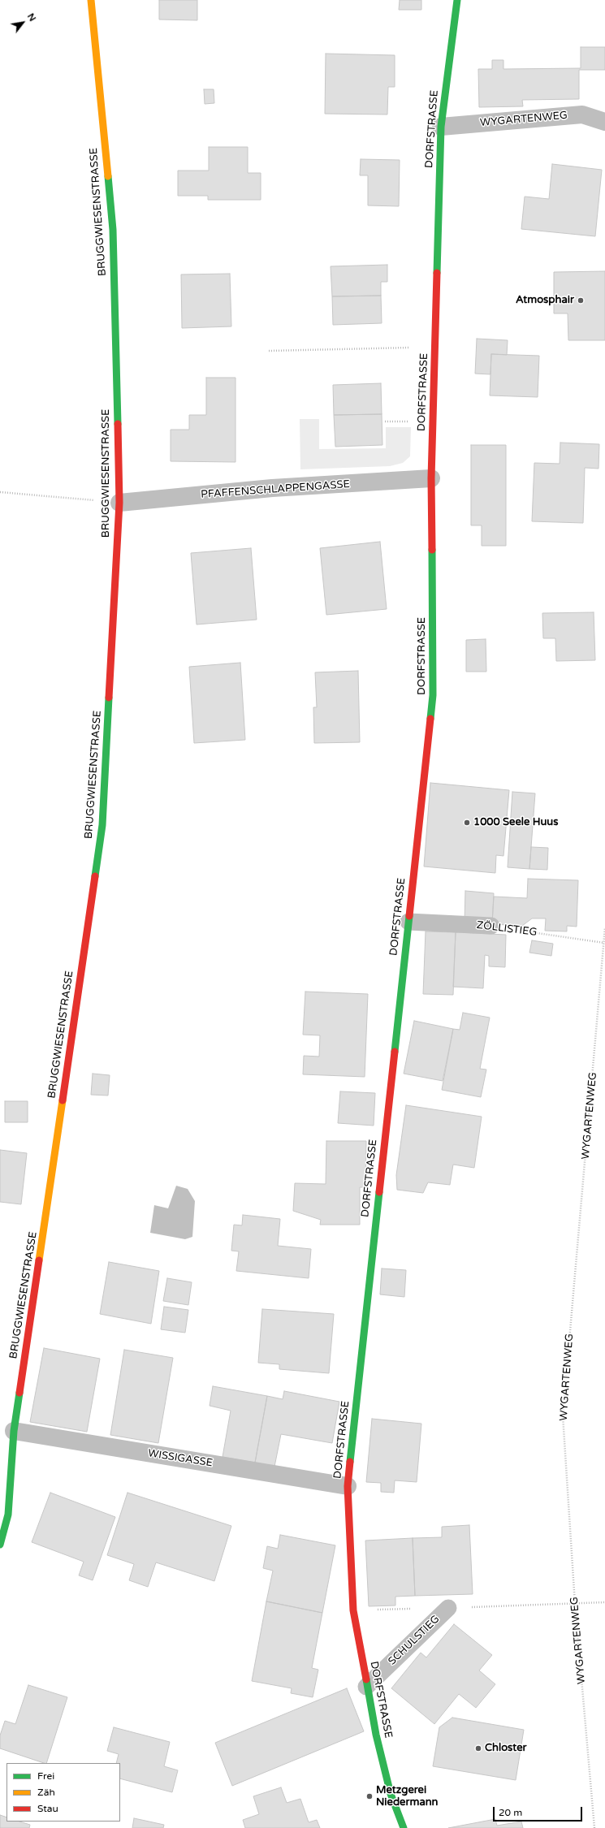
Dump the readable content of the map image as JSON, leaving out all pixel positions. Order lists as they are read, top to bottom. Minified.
{"streets":{"street":["WYGARTENWEG","DORFSTRASSE","BRUGGWIESENSTRASSE","PFAFFENSCHLAPPENGASSE","WISSIGASSE"],"lane":["ZÖLLISTIEG","SCHULSTIEG"]},"crossings":[["WYGARTENWEG","DORFSTRASSE"],["WYGARTENWEG","ZÖLLISTIEG"],["DORFSTRASSE","PFAFFENSCHLAPPENGASSE"],["DORFSTRASSE","ZÖLLISTIEG"],["DORFSTRASSE","WISSIGASSE"],["DORFSTRASSE","SCHULSTIEG"],["BRUGGWIESENSTRASSE","PFAFFENSCHLAPPENGASSE"],["BRUGGWIESENSTRASSE","WISSIGASSE"]],"places":["Atmosphair","1000 Seele Huus","Chloster","Metzgerei Niedermann"],"legend":["Frei","Zäh","Stau"],"scale_bar":"20 m","north":"top right"}
